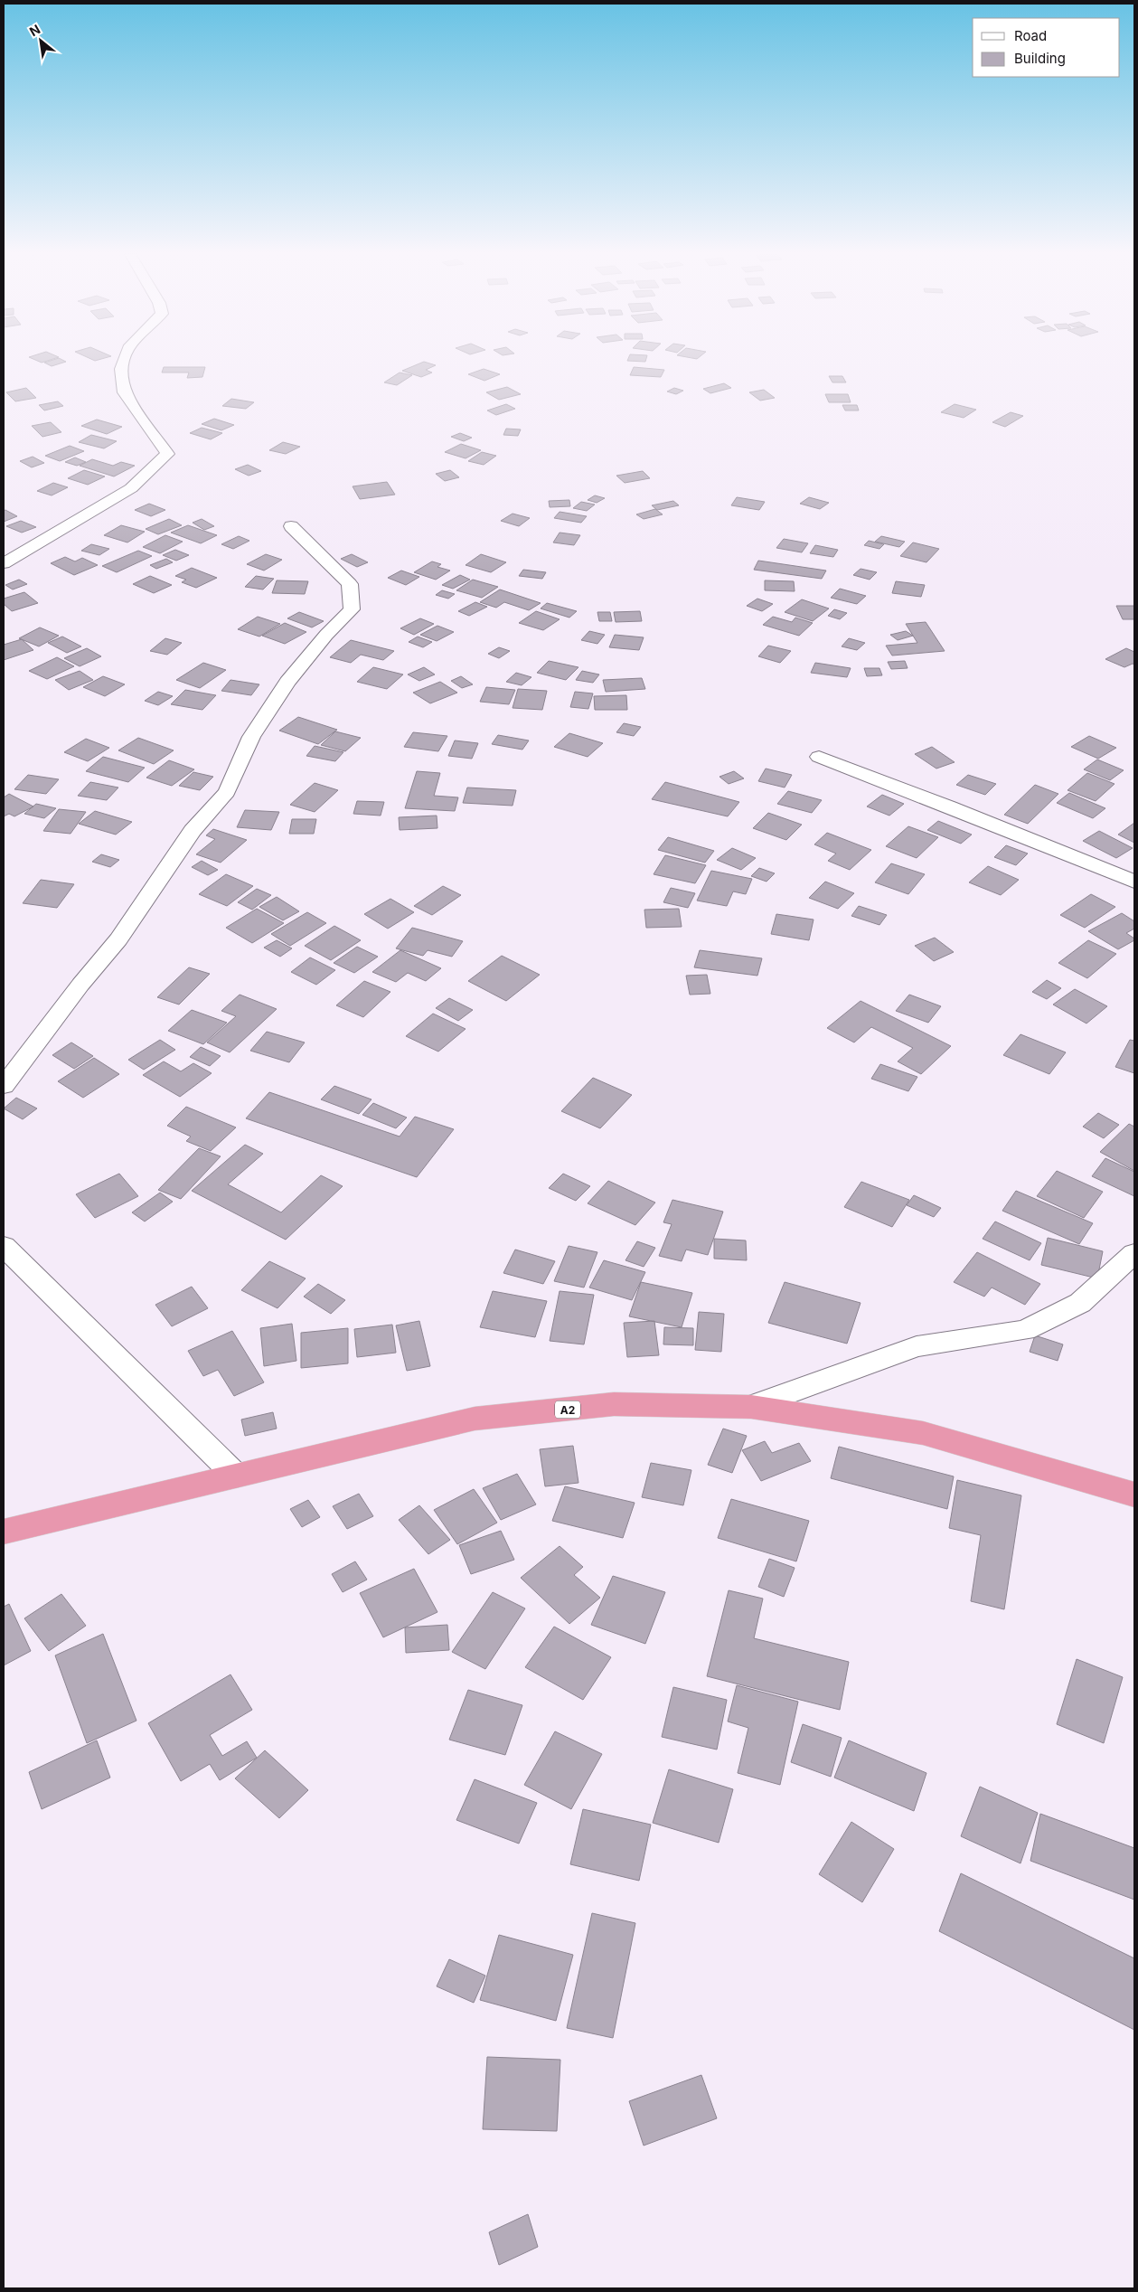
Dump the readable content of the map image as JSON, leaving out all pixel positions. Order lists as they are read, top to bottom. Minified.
{"streets":{"highway":["A2"]},"legend":["Road","Building"],"north":"top left"}
